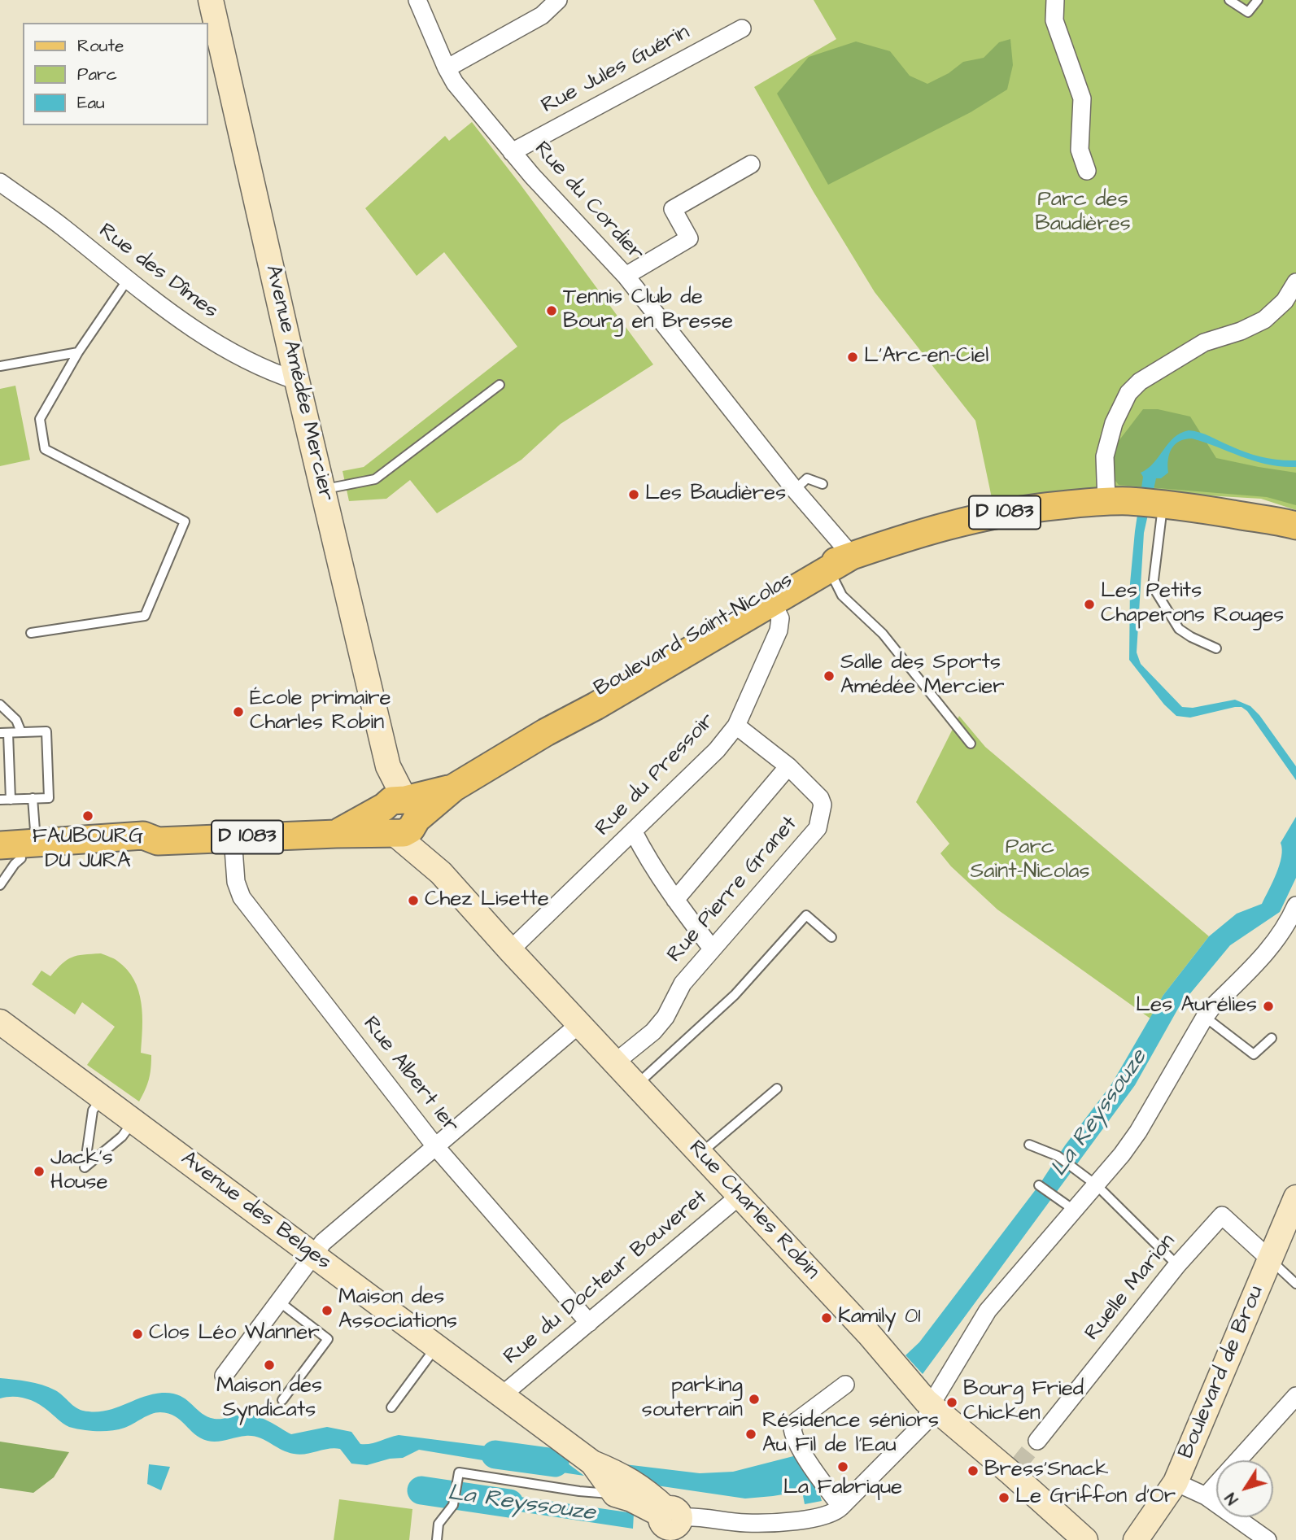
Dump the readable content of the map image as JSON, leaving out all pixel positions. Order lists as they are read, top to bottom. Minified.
{"streets":{"main road":["Avenue Amédée Mercier","D 1083","Boulevard Saint-Nicolas","Rue Charles Robin","Avenue des Belges","Boulevard de Brou"],"street":["Rue Jules Guérin","Rue du Cordier","Rue des Dîmes","Rue du Pressoir","Rue Pierre Granet","Rue Albert 1er","Rue du Docteur Bouveret","Ruelle Marion"]},"crossings":[["Rue Jules Guérin","Rue du Cordier"],["Rue du Cordier","Boulevard Saint-Nicolas"],["Rue des Dîmes","Avenue Amédée Mercier"],["Avenue Amédée Mercier","D 1083"],["Avenue Amédée Mercier","Boulevard Saint-Nicolas"],["Avenue Amédée Mercier","Rue Charles Robin"],["D 1083","Boulevard Saint-Nicolas"],["D 1083","Rue Albert 1er"],["D 1083","Rue Charles Robin"],["Boulevard Saint-Nicolas","Rue du Pressoir"],["Boulevard Saint-Nicolas","Rue Charles Robin"],["Rue du Pressoir","Rue Pierre Granet"],["Rue du Pressoir","Rue Charles Robin"],["Rue Pierre Granet","Rue Charles Robin"],["Rue Albert 1er","Rue du Docteur Bouveret"],["Rue Charles Robin","Rue du Docteur Bouveret"],["Avenue des Belges","Rue du Docteur Bouveret"],["Ruelle Marion","Boulevard de Brou"]],"water":["La Reyssouze"],"parks":["Parc des Baudières","Parc Saint-Nicolas"],"places":["Tennis Club de Bourg en Bresse","L'Arc-en-Ciel","Les Baudières","Les Petits Chaperons Rouges","Salle des Sports Amédée Mercier","École primaire Charles Robin","FAUBOURG DU JURA","Chez Lisette","Les Aurélies","Jack's House","Maison des Associations","Kamily 01","Clos Léo Wanner","Maison des Syndicats","parking souterrain","Bourg Fried Chicken","Résidence séniors Au Fil de l'Eau","La Fabrique","Bress'Snack","Le Griffon d'Or"],"legend":["Route","Parc","Eau"],"north":"bottom left"}
